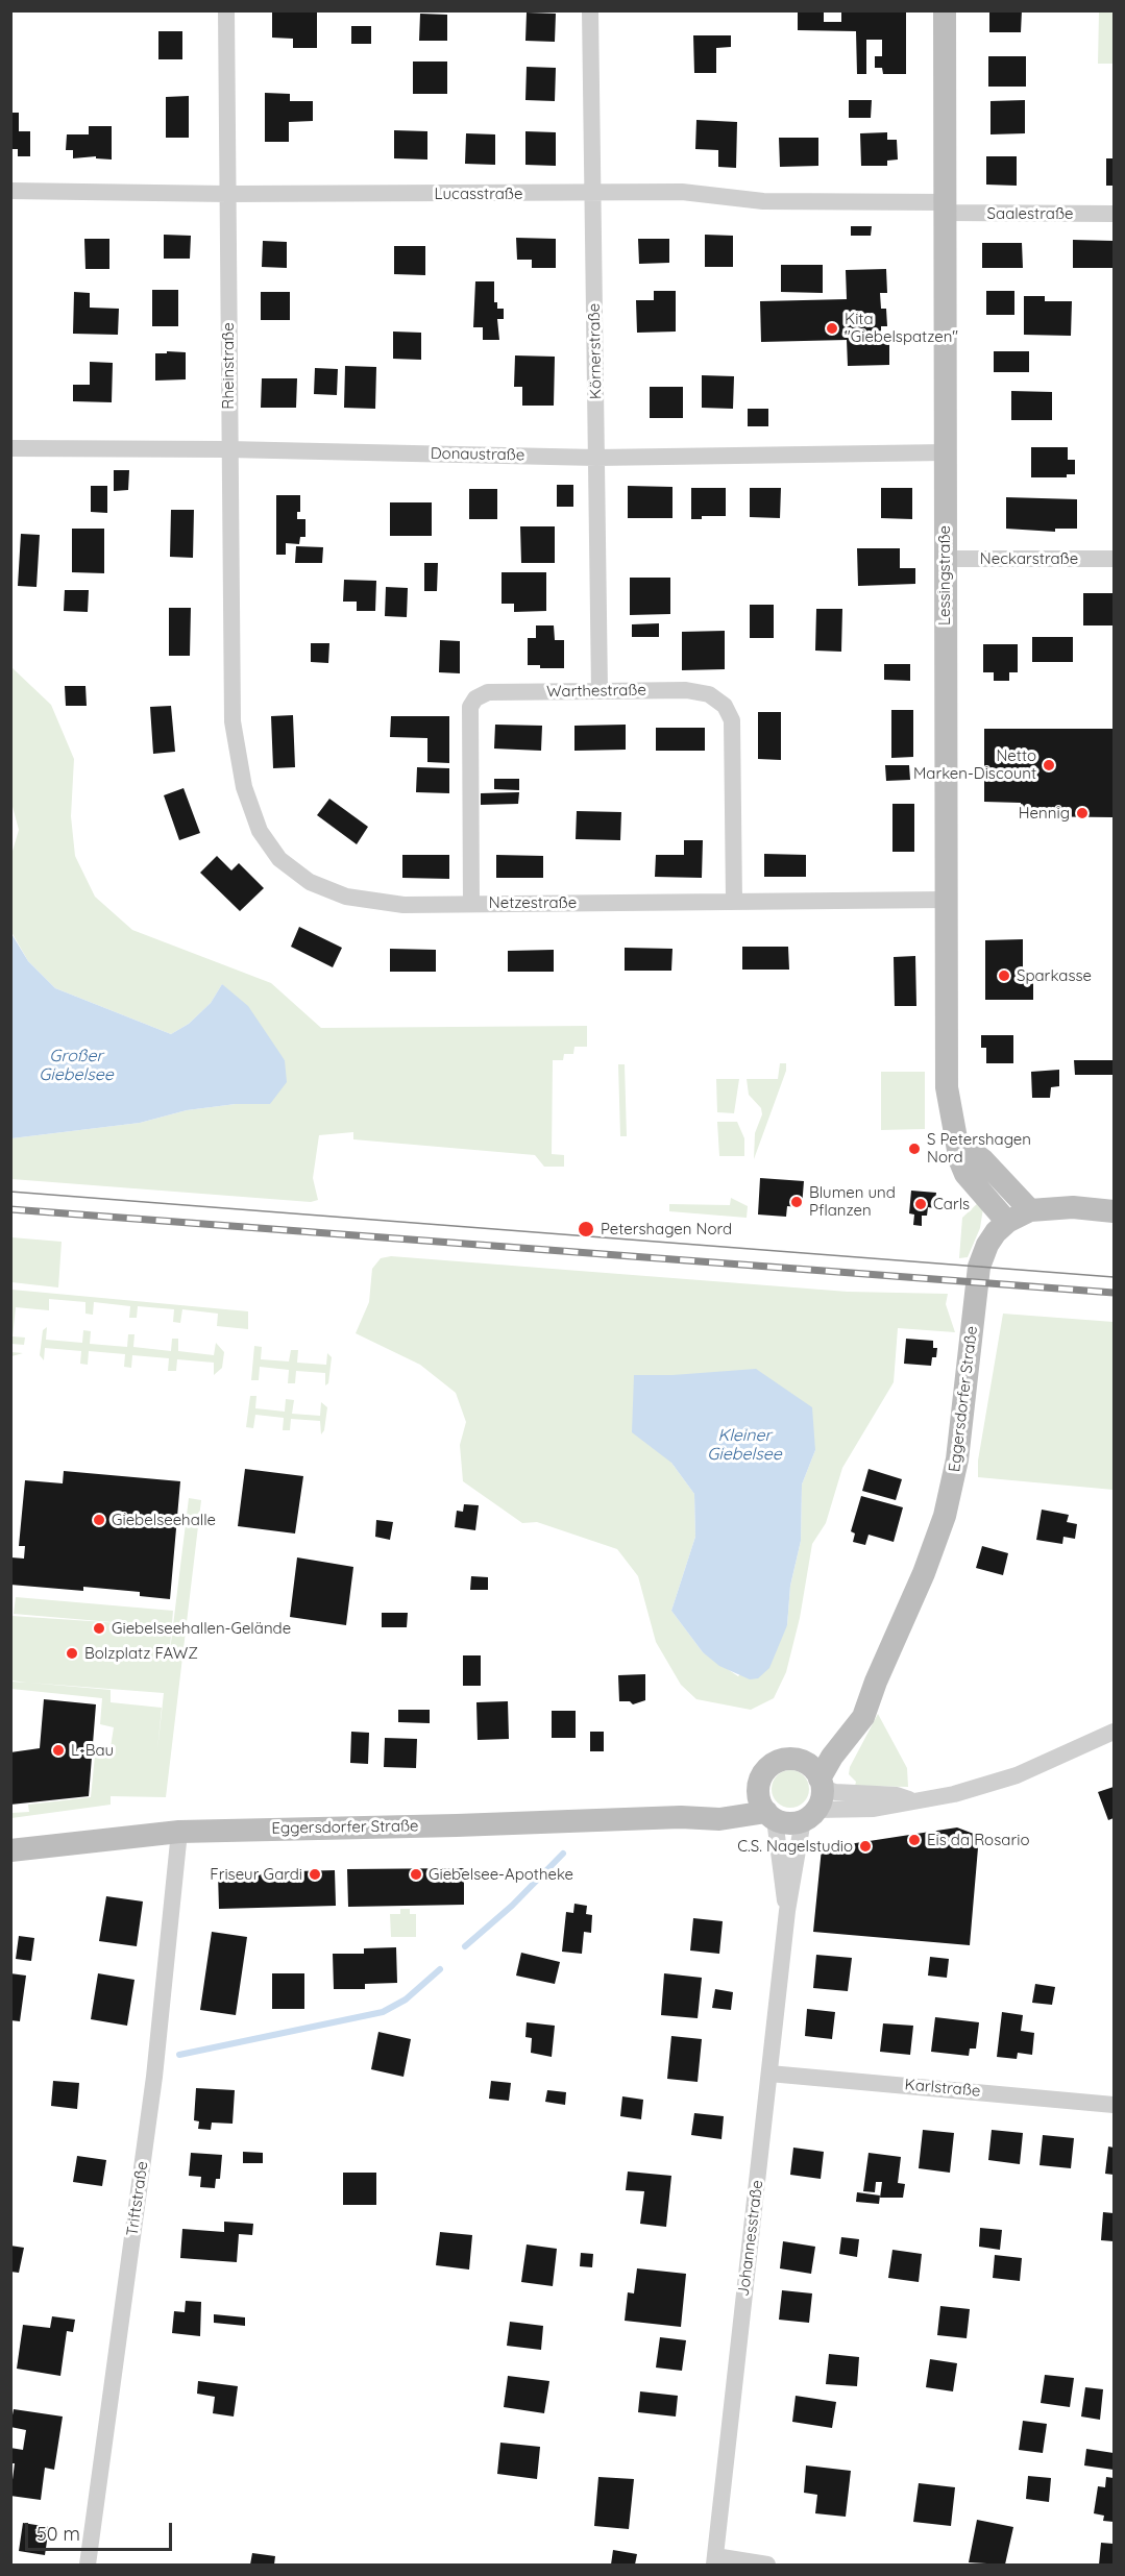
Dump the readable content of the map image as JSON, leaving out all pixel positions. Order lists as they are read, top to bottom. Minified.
{"streets":{"street":["Lucasstraße","Saalestraße","Körnerstraße","Rheinstraße","Donaustraße","Neckarstraße","Lessingstraße","Warthestraße","Netzestraße","Eggersdorfer Straße","Karlstraße","Triftstraße","Johannesstraße"]},"crossings":[["Lucasstraße","Saalestraße"],["Lucasstraße","Körnerstraße"],["Lucasstraße","Rheinstraße"],["Lucasstraße","Lessingstraße"],["Saalestraße","Lessingstraße"],["Körnerstraße","Donaustraße"],["Körnerstraße","Warthestraße"],["Rheinstraße","Donaustraße"],["Rheinstraße","Netzestraße"],["Donaustraße","Lessingstraße"],["Neckarstraße","Lessingstraße"],["Lessingstraße","Netzestraße"],["Lessingstraße","Eggersdorfer Straße"],["Warthestraße","Netzestraße"],["Eggersdorfer Straße","Triftstraße"],["Eggersdorfer Straße","Johannesstraße"],["Karlstraße","Johannesstraße"]],"water":["Großer Giebelsee","Kleiner Giebelsee"],"places":["Kita \"Giebelspatzen\"","Netto Marken-Discount","Hennig","Sparkasse","S Petershagen Nord","Blumen und Pflanzen","Carls","Petershagen Nord","Giebelseehalle","Giebelseehallen-Gelände","Bolzplatz FAWZ","L-Bau","Eis da Rosario","C.S. Nagelstudio","Friseur Gardi","Giebelsee-Apotheke"],"scale_bar":"50 m"}
